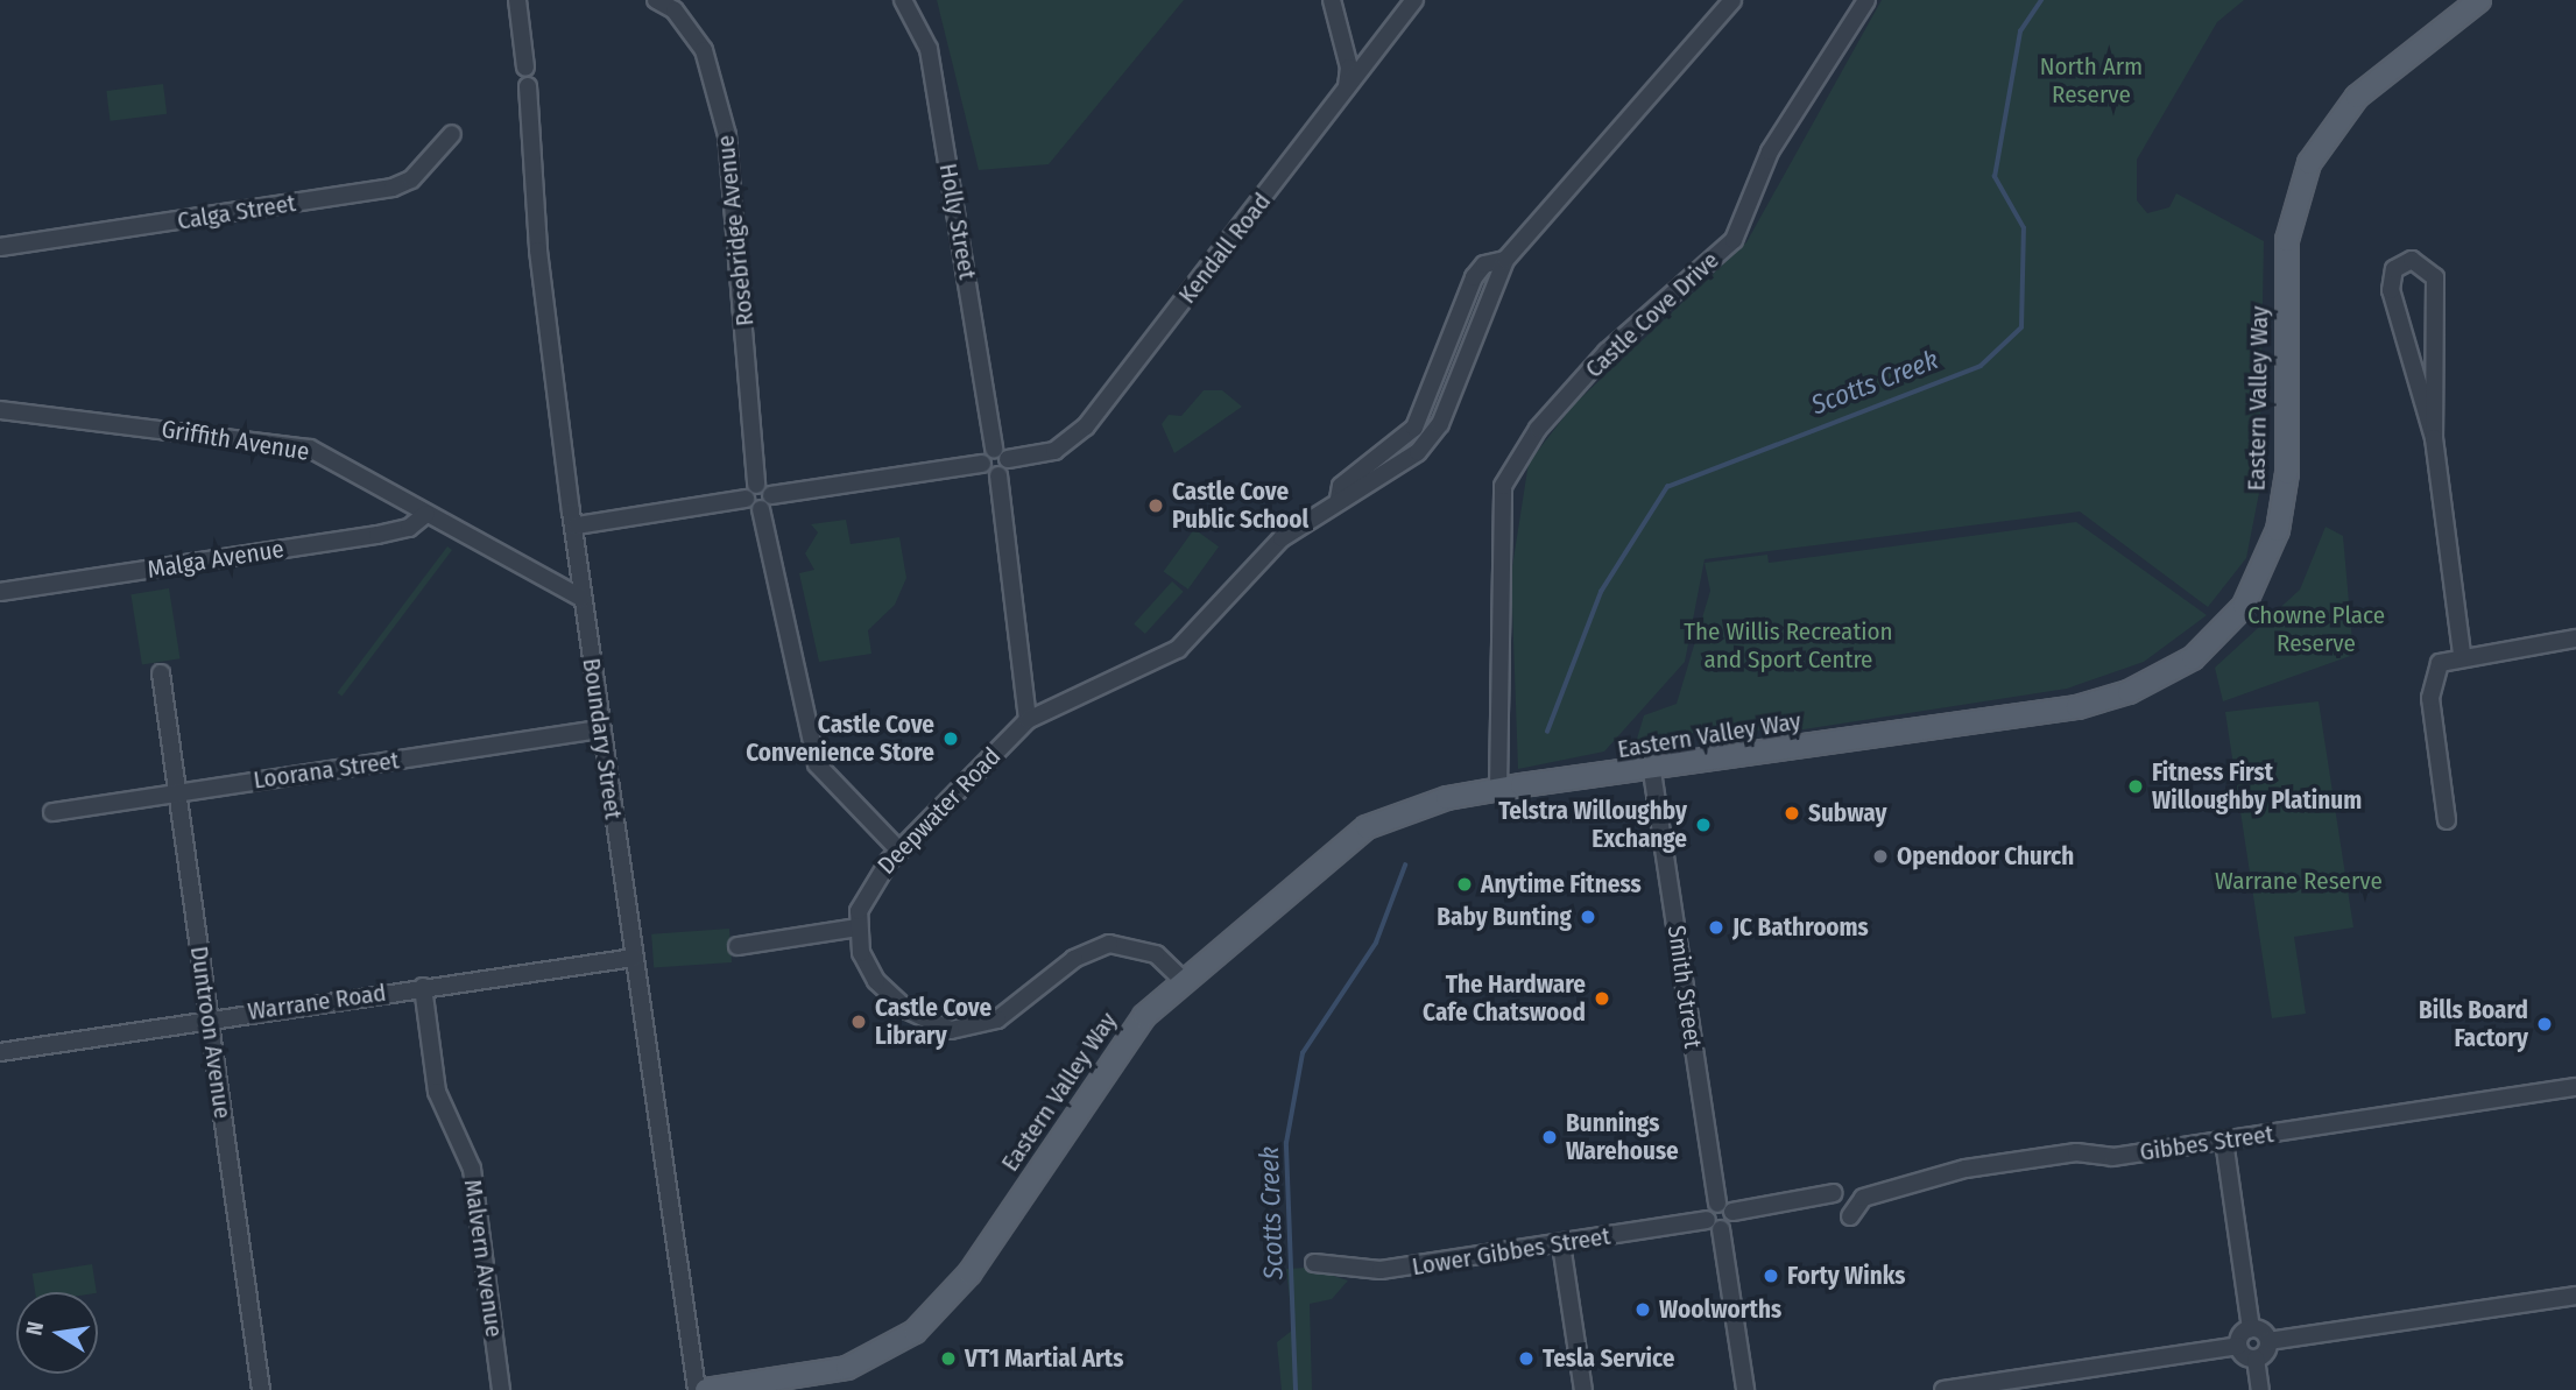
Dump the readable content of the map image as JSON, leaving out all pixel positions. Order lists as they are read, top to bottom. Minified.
{"streets":{"main road":["Eastern Valley Way"],"street":["Calga Street","Holly Street","Rosebridge Avenue","Kendall Road","Castle Cove Drive","Griffith Avenue","Malga Avenue","Boundary Street","Loorana Street","Deepwater Road","Smith Street","Warrane Road","Duntroon Avenue","Gibbes Street","Lower Gibbes Street","Malvern Avenue"]},"crossings":[["Holly Street","Kendall Road"],["Castle Cove Drive","Eastern Valley Way"],["Eastern Valley Way","Deepwater Road"],["Eastern Valley Way","Smith Street"],["Griffith Avenue","Malga Avenue"],["Griffith Avenue","Boundary Street"],["Boundary Street","Loorana Street"],["Boundary Street","Warrane Road"],["Loorana Street","Duntroon Avenue"],["Warrane Road","Duntroon Avenue"],["Warrane Road","Malvern Avenue"]],"water":["Scotts Creek"],"parks":["North Arm Reserve","Chowne Place Reserve","The Willis Recreation and Sport Centre","Warrane Reserve"],"places":["Castle Cove Public School","Castle Cove Convenience Store","Fitness First Willoughby Platinum","Subway","Telstra Willoughby Exchange","Opendoor Church","Anytime Fitness","Baby Bunting","JC Bathrooms","The Hardware Cafe Chatswood","Castle Cove Library","Bills Board Factory","Bunnings Warehouse","Forty Winks","Woolworths","VT1 Martial Arts","Tesla Service"],"north":"left"}
